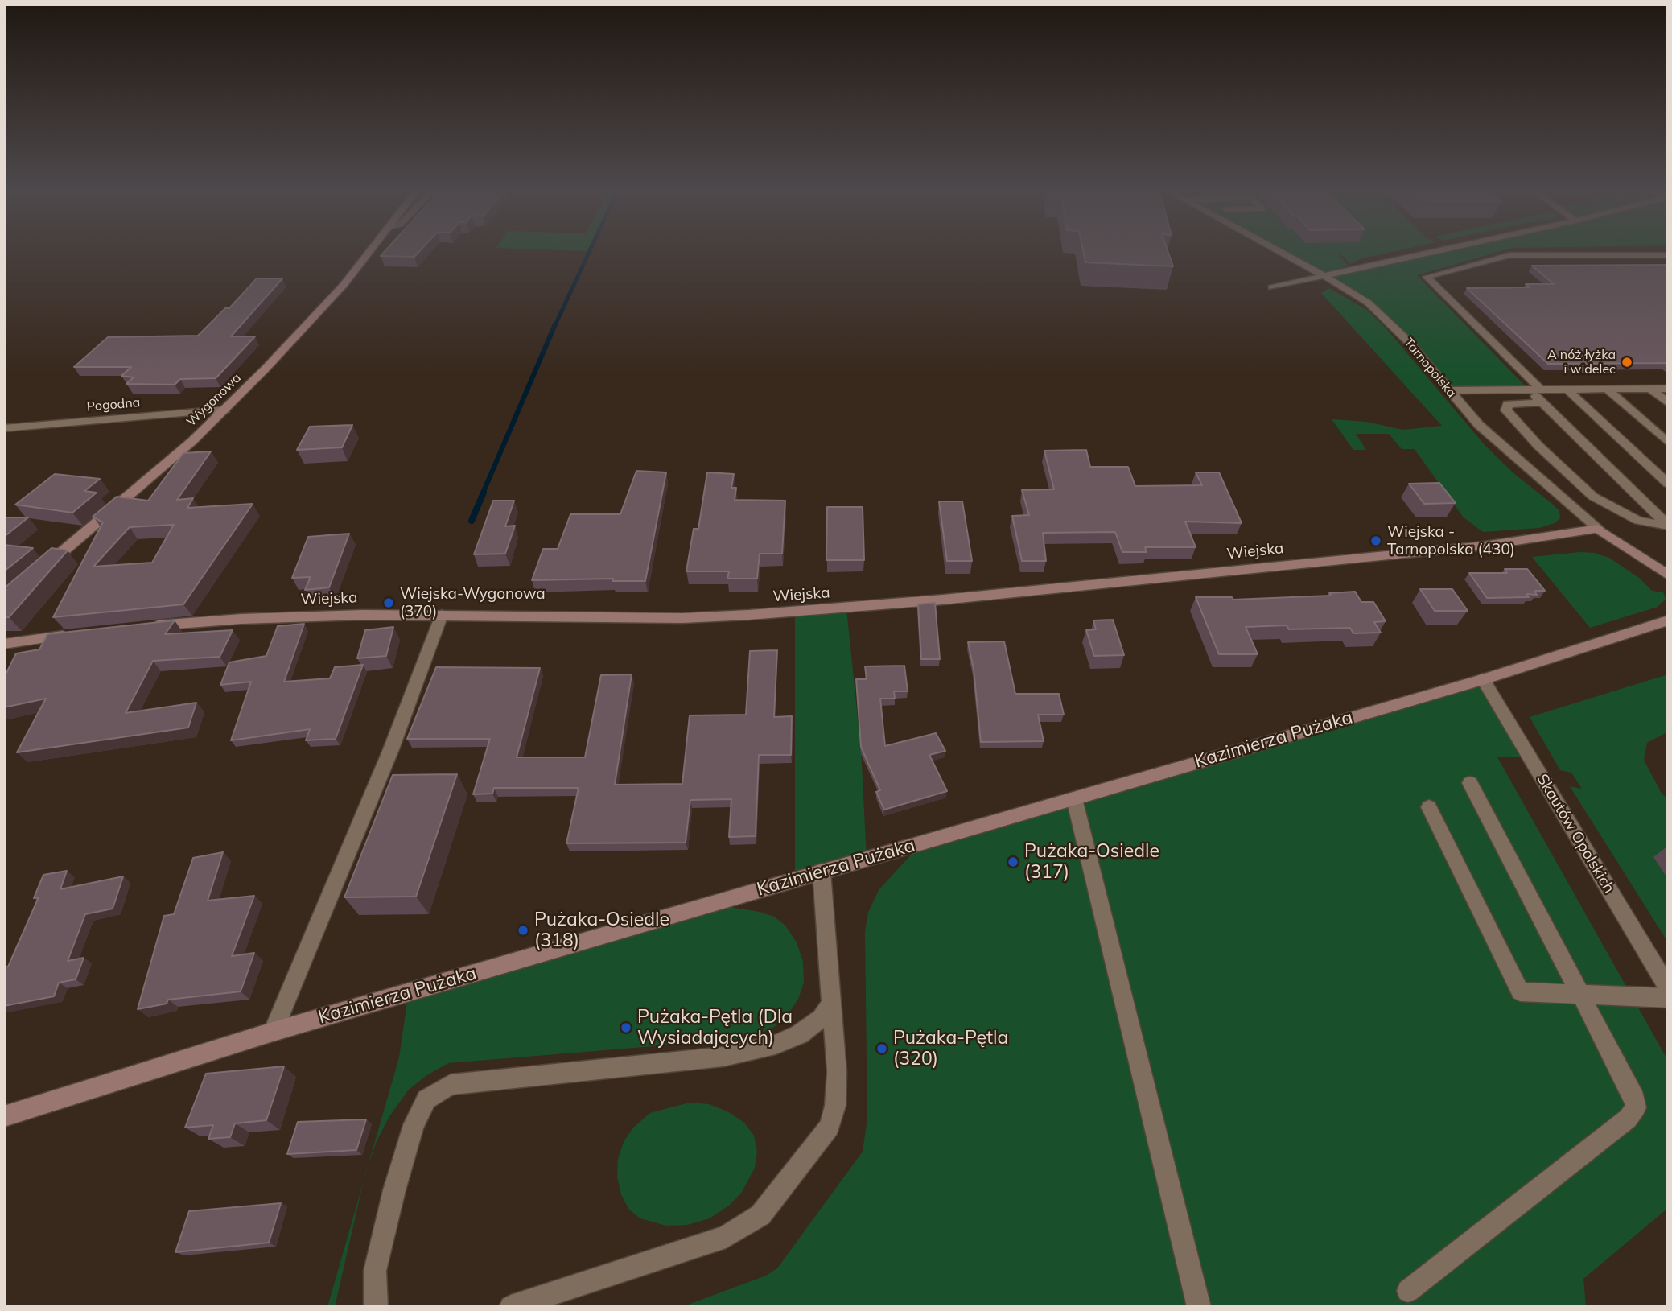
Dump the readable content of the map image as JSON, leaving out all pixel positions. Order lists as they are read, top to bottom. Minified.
{"streets":{"street":["Tarnopolska","Wygonowa","Pogodna","Wiejska","Kazimierza Pużaka","Skautów Opolskich"]},"crossings":[["Tarnopolska","Wiejska"],["Wygonowa","Pogodna"],["Kazimierza Pużaka","Skautów Opolskich"]],"places":["A nóż łyżka i widelec","Wiejska - Tarnopolska (430)","Wiejska-Wygonowa (370)","Pużaka-Osiedle (317)","Pużaka-Osiedle (318)","Pużaka-Pętla (Dla Wysiadających)","Pużaka-Pętla (320)"]}
